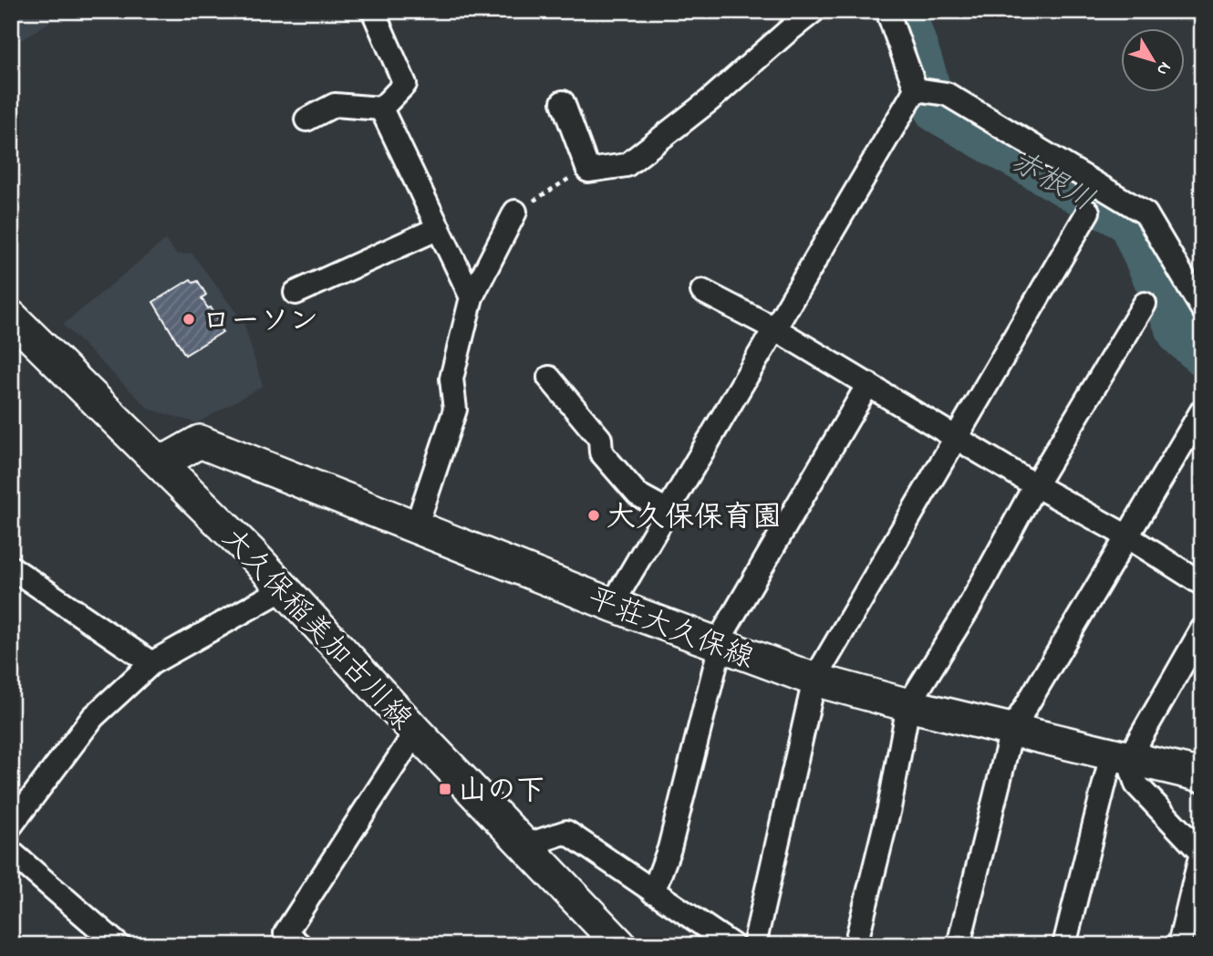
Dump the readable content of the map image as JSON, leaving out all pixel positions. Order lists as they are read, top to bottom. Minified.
{"streets":{"main road":["平荘大久保線","大久保稲美加古川線"]},"crossings":[["平荘大久保線","大久保稲美加古川線"]],"water":["赤根川"],"places":{"other":["ローソン","大久保保育園"],"transit":["山の下"]},"north":"bottom right"}
